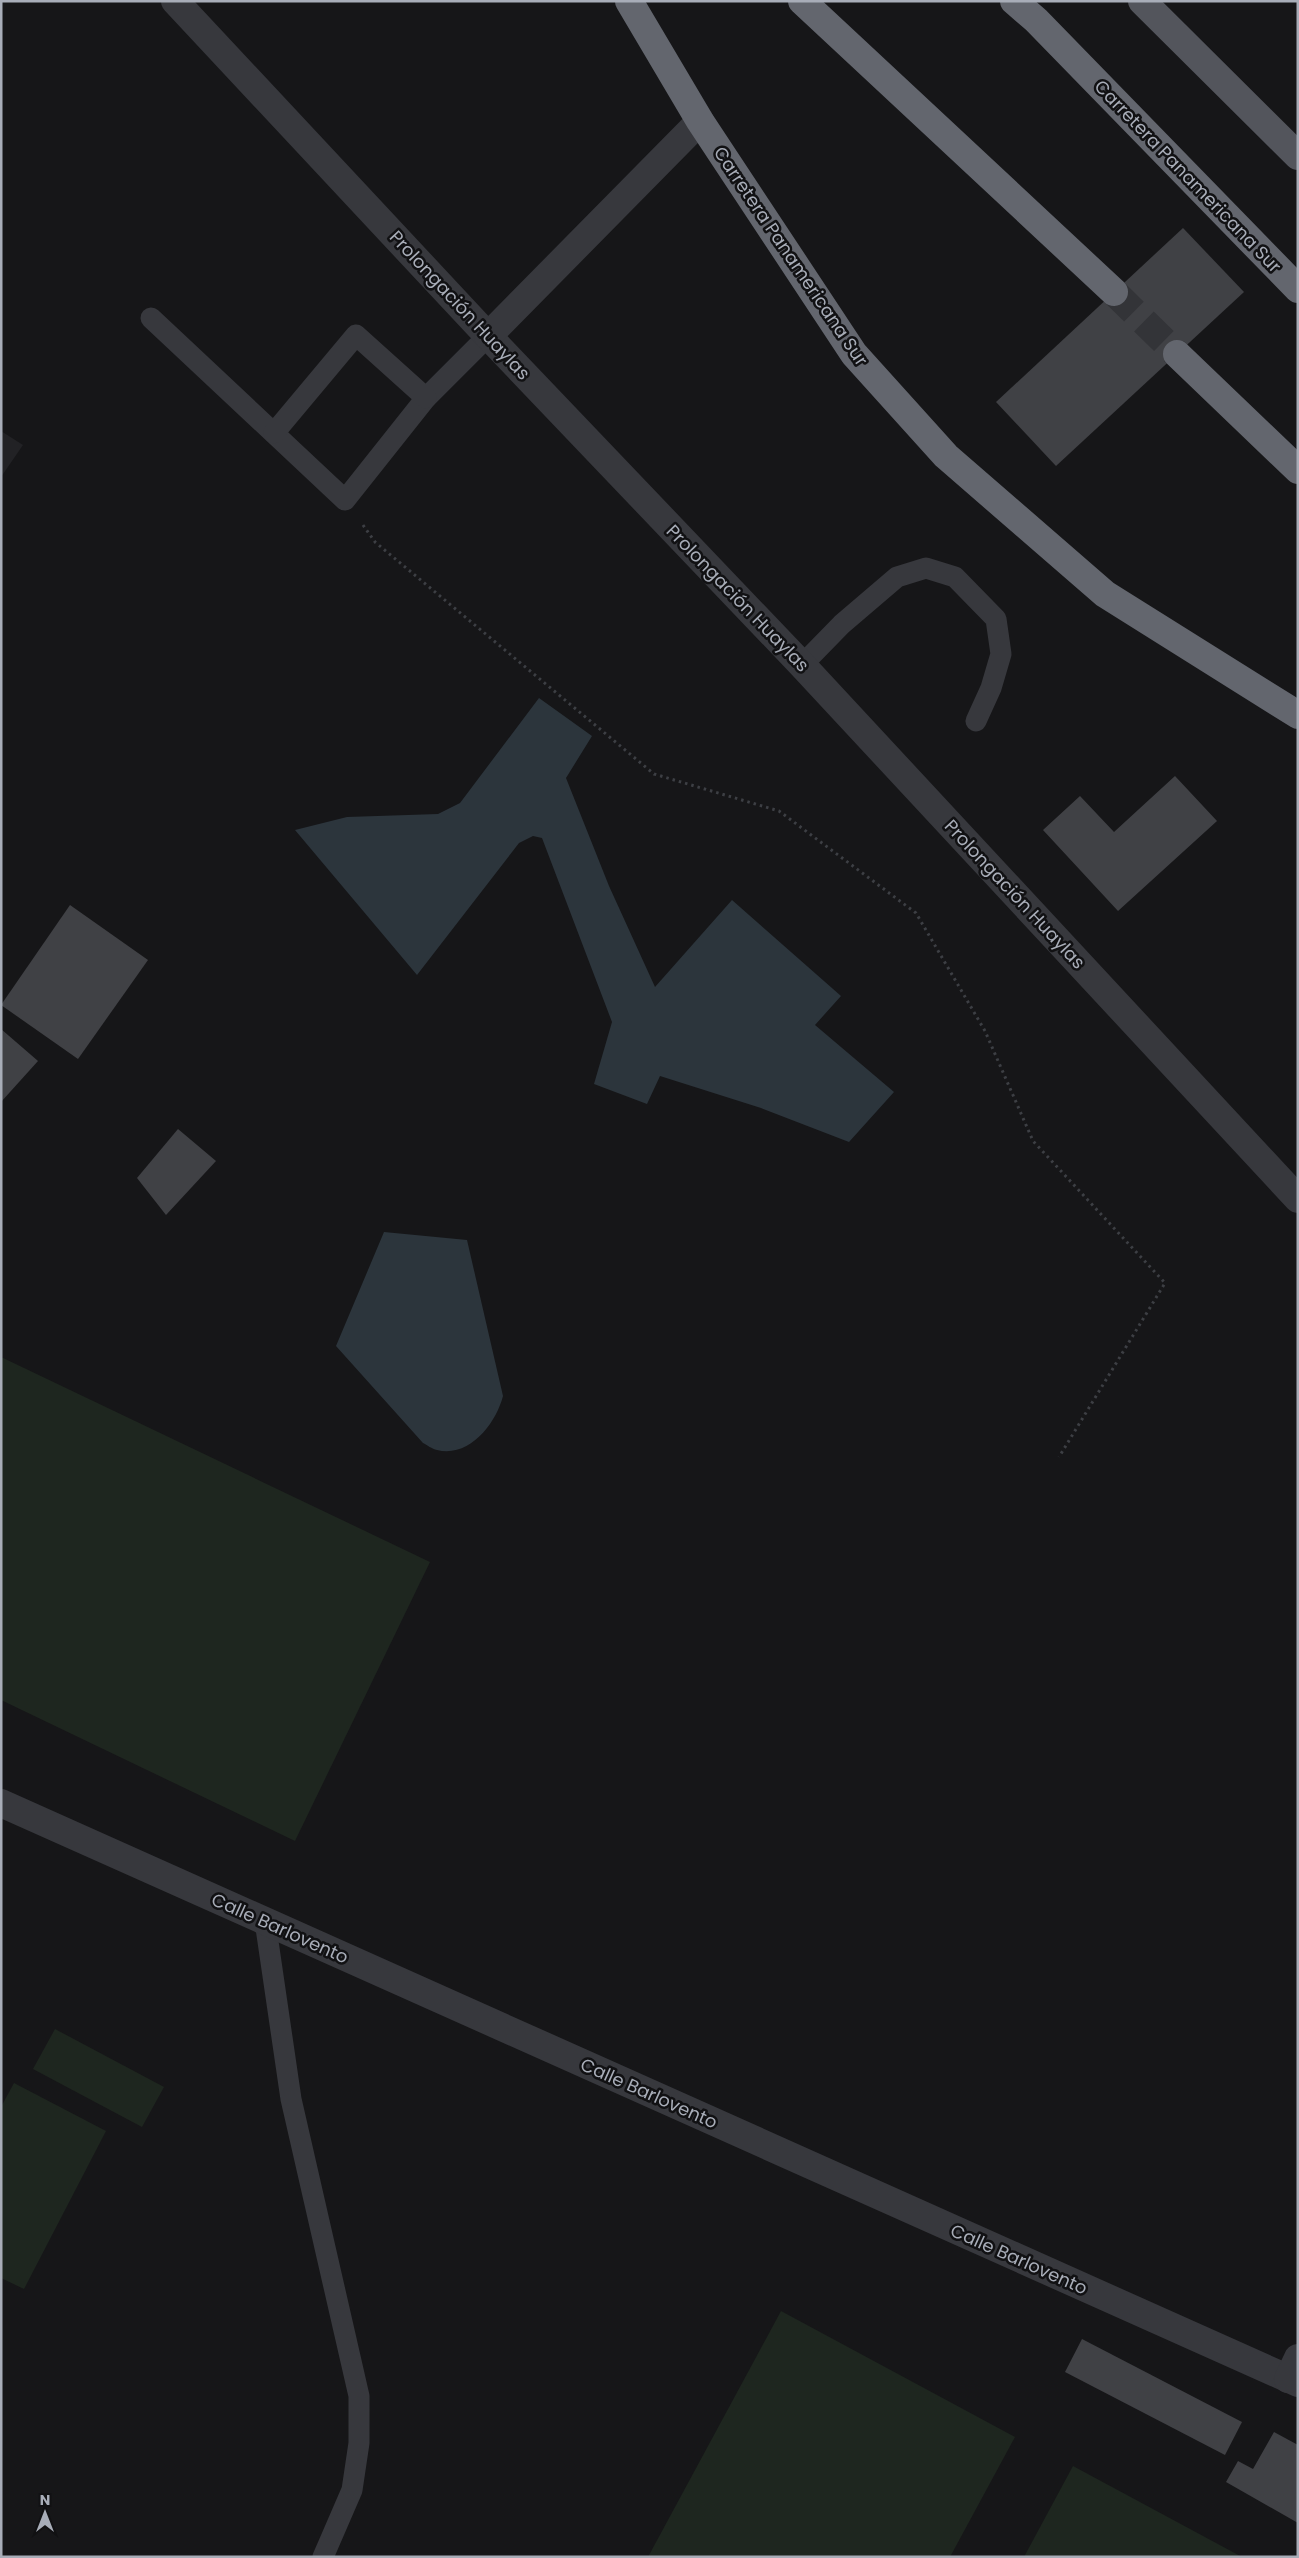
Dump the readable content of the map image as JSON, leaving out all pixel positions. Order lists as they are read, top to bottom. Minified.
{"streets":{"highway":["Carretera Panamericana Sur"],"street":["Prolongación Huaylas","Calle Barlovento"]},"north":"top"}
